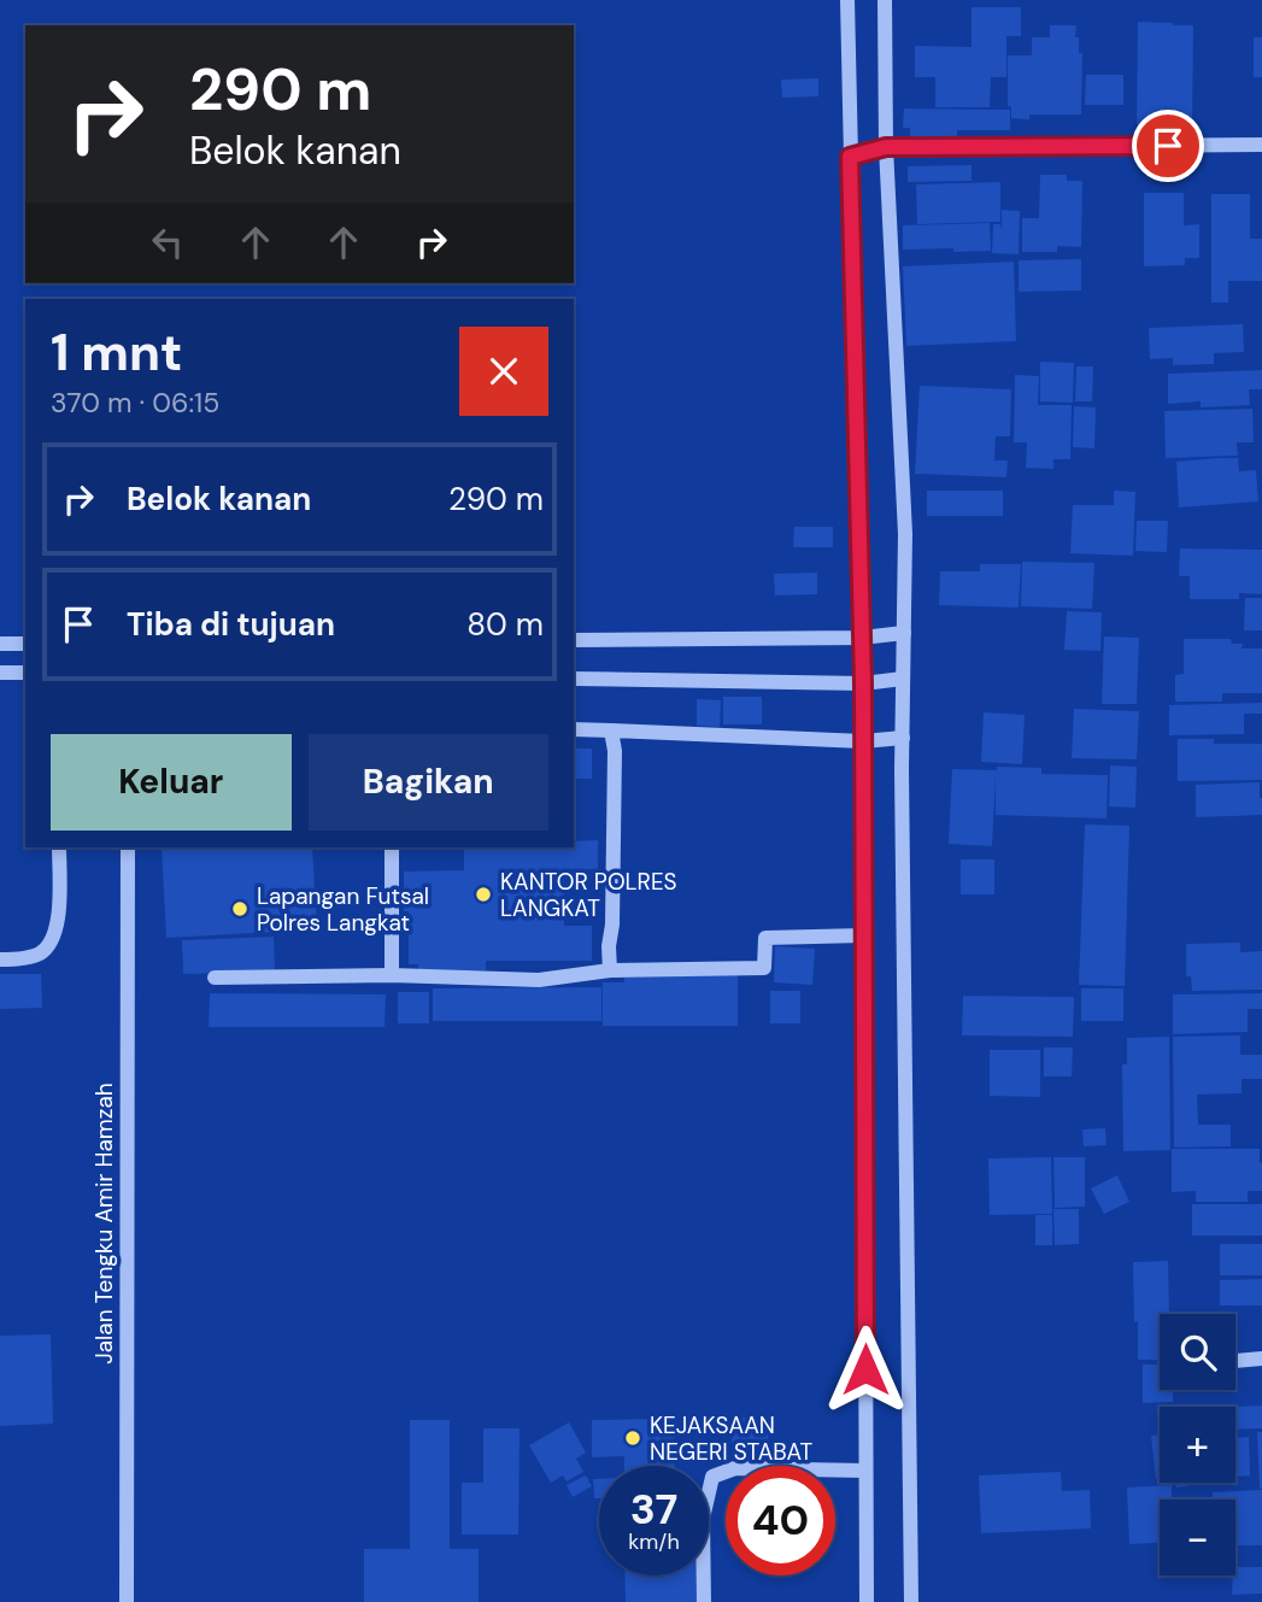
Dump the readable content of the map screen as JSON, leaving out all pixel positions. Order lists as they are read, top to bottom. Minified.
{"streets":{"street":["Jalan Tengku Amir Hamzah"]},"places":["KANTOR POLRES LANGKAT","Lapangan Futsal Polres Langkat","KEJAKSAAN NEGERI STABAT"],"page":{"turn":["290 m","Belok kanan"],"heading":["1 mnt","370 m · 06:15"],"list":[{"name":"Belok kanan","value":"290 m"},{"name":"Tiba di tujuan","value":"80 m"}],"buttons":["Keluar","Bagikan"],"map_buttons":["+","−"],"speed":"37 km/h","limit":"40"}}
